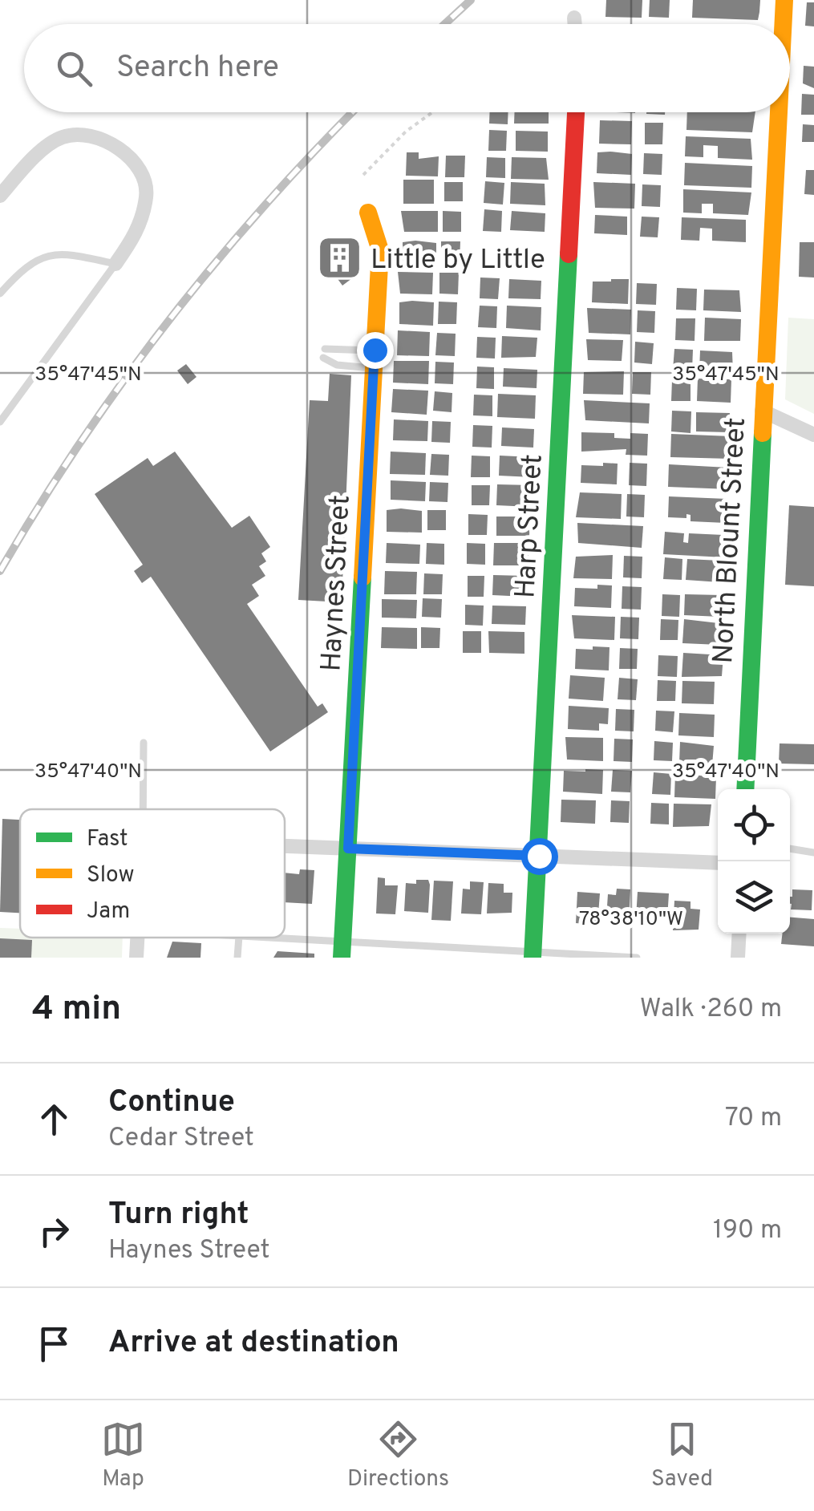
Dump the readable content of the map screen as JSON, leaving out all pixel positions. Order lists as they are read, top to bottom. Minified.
{"streets":{"street":["Harp Street","North Blount Street","Haynes Street"]},"places":{"building":["Little by Little"]},"legend":["Fast","Slow","Jam"],"page":{"search":"Search here","heading":["4 min","Walk · 260 m"],"list":[["Continue","Cedar Street","70 m"],["Turn right","Haynes Street","190 m"],"Arrive at destination"],"nav":["Map","Directions","Saved"]},"coordinates":["35°47'45\"N","35°47'40\"N","78°38'10\"W"]}
